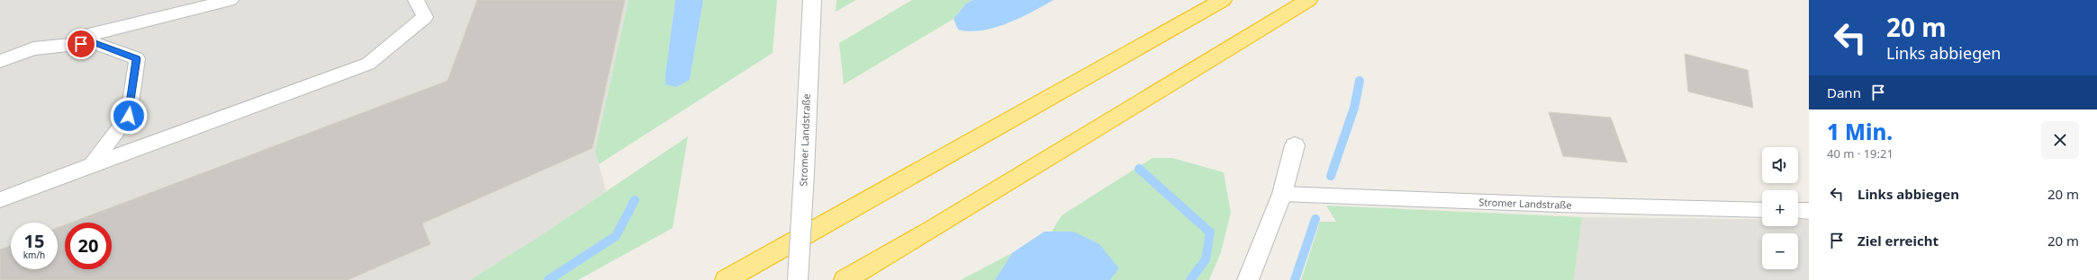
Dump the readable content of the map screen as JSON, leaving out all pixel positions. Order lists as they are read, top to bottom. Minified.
{"streets":{"main road":["Stromer Landstraße"]},"page":{"turn":["20 m","Links abbiegen"],"then":"Dann","heading":["1 Min.","40 m · 19:21"],"map_buttons":["+","−"],"list":[{"name":"Links abbiegen","value":"20 m"},{"name":"Ziel erreicht","value":"20 m"}],"speed":"15 km/h","limit":"20"}}
